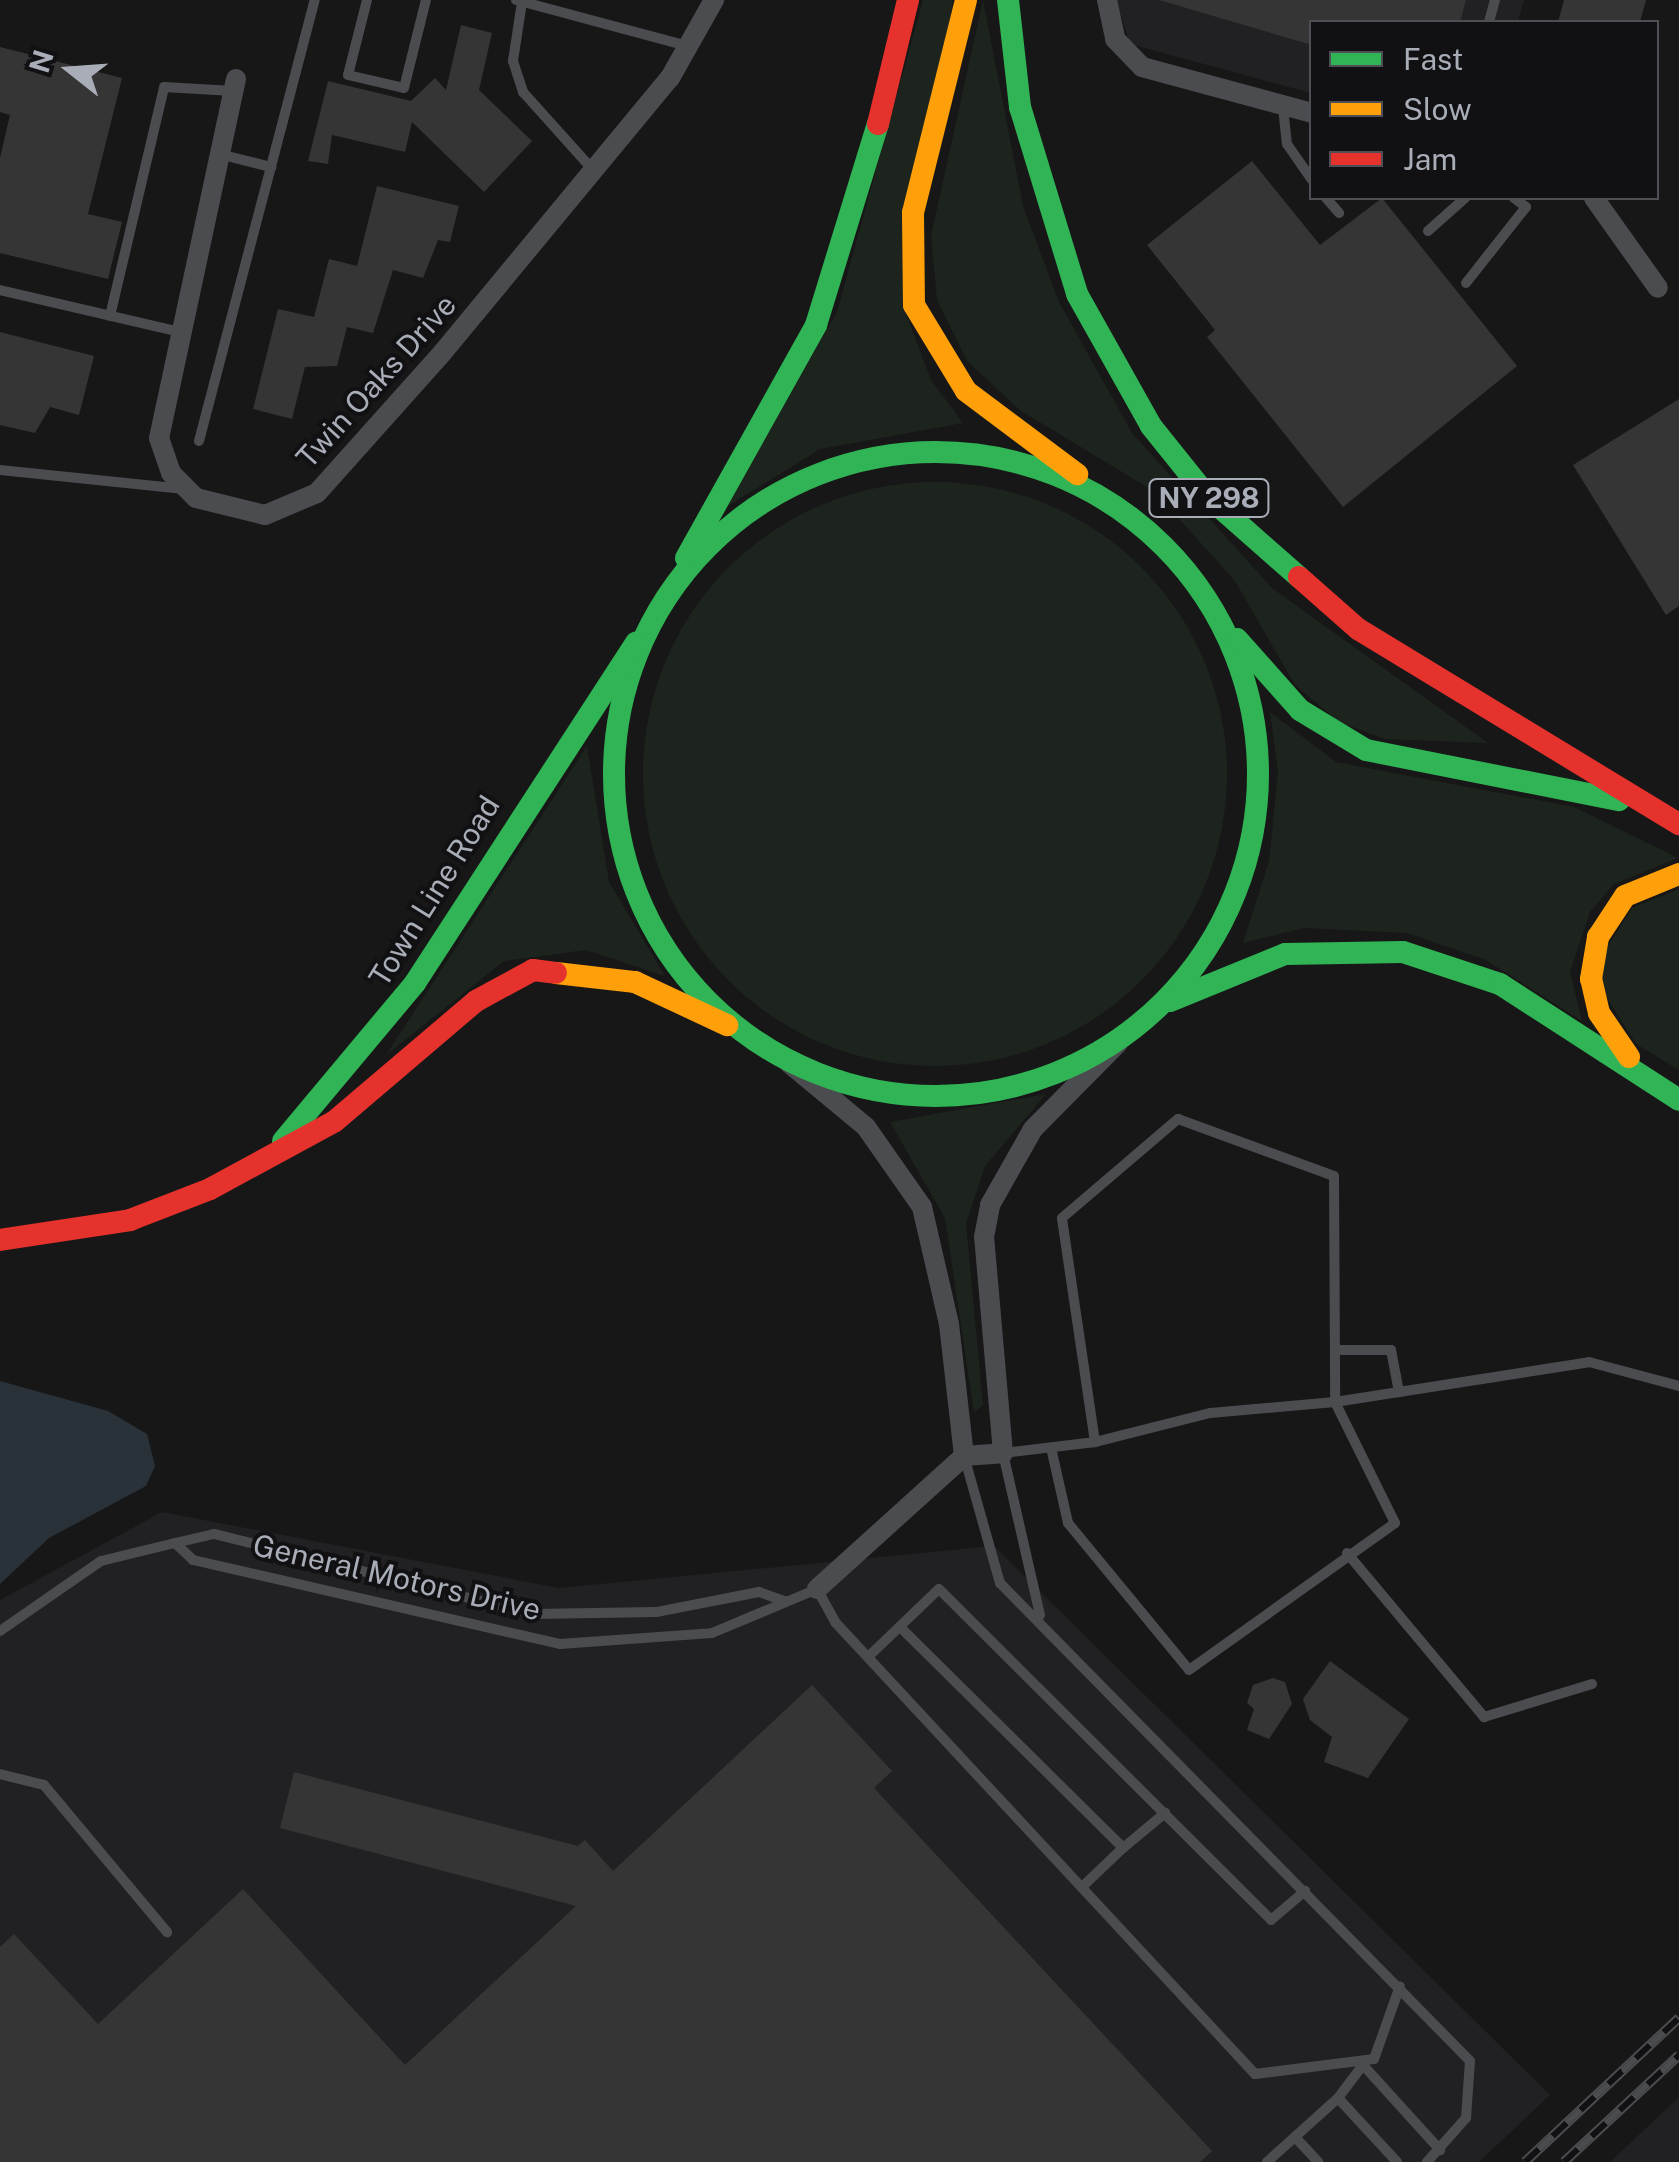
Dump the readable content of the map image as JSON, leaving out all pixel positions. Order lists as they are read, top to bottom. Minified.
{"streets":{"main road":["NY 298","Town Line Road"],"street":["Twin Oaks Drive","General Motors Drive"]},"legend":["Fast","Slow","Jam"],"north":"left"}
